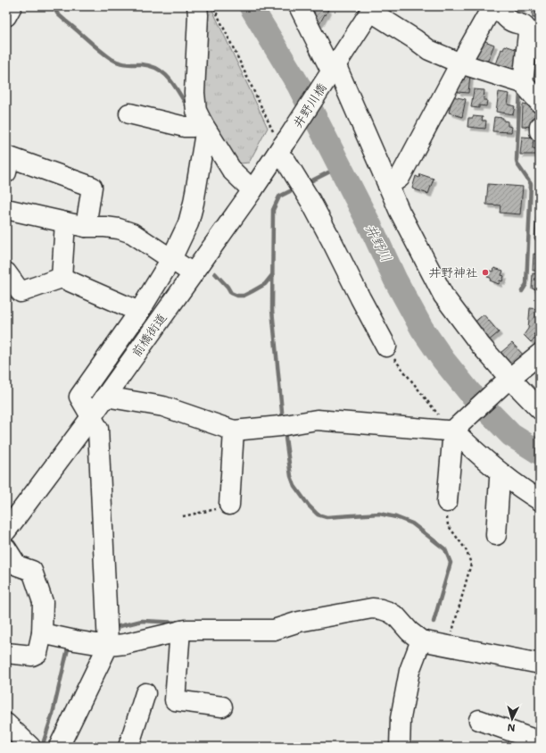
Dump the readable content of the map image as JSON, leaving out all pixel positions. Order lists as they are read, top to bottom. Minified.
{"streets":{"street":["井野川橋","前橋街道"]},"crossings":[["井野川橋","前橋街道"]],"water":["井野川"],"places":["井野神社"],"north":"bottom"}
